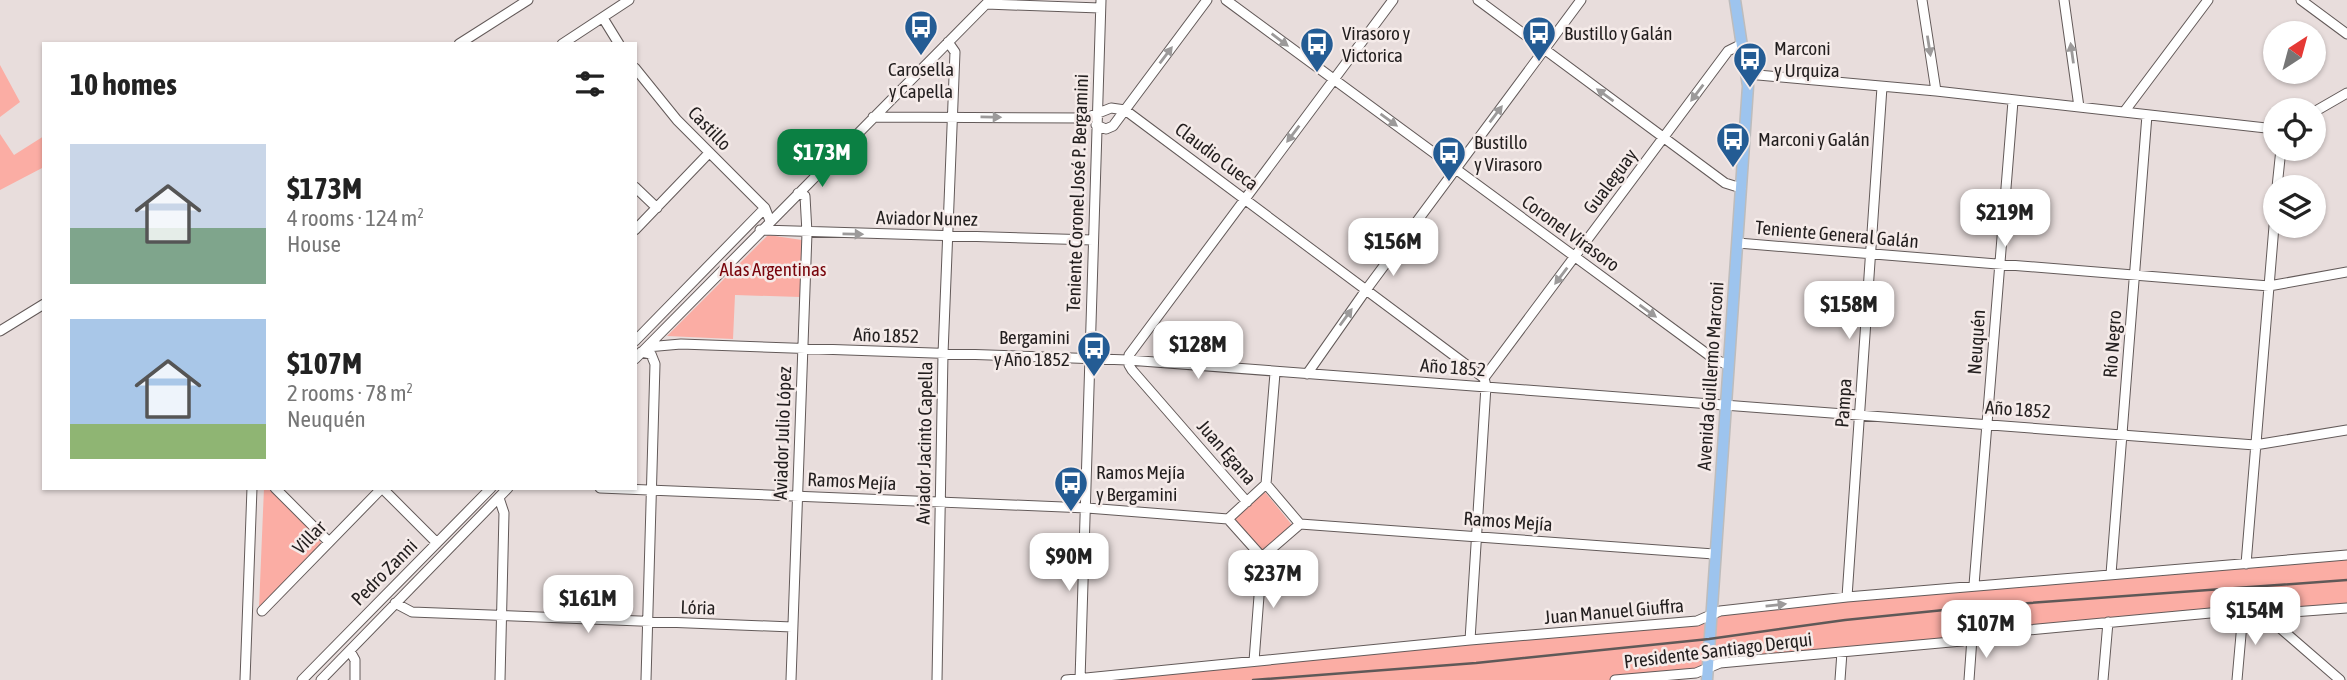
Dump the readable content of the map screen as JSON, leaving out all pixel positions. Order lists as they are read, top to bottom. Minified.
{"streets":{"main road":["Avenida Guillermo Marconi"],"street":["Castillo","Claudio Cueca","Gualeguay","Teniente Coronel José P. Bergamini","Aviador Nunez","Coronel Virasoro","Teniente General Galán","Año 1852","Neuquén","Río Negro","Pampa","Aviador Julio López","Aviador Jacinto Capella","Juan Egana","Ramos Mejía","Villar","Pedro Zanni","Lória","Juan Manuel Giuffra","Presidente Santiago Derqui"]},"crossings":[["Claudio Cueca","Gualeguay"],["Claudio Cueca","Año 1852"],["Gualeguay","Coronel Virasoro"],["Gualeguay","Año 1852"],["Gualeguay","Avenida Guillermo Marconi"],["Teniente Coronel José P. Bergamini","Aviador Nunez"],["Teniente Coronel José P. Bergamini","Año 1852"],["Teniente Coronel José P. Bergamini","Ramos Mejía"],["Teniente Coronel José P. Bergamini","Juan Manuel Giuffra"],["Aviador Nunez","Aviador Julio López"],["Aviador Nunez","Aviador Jacinto Capella"],["Coronel Virasoro","Avenida Guillermo Marconi"],["Teniente General Galán","Neuquén"],["Teniente General Galán","Río Negro"],["Teniente General Galán","Avenida Guillermo Marconi"],["Teniente General Galán","Pampa"],["Año 1852","Neuquén"],["Año 1852","Río Negro"],["Año 1852","Avenida Guillermo Marconi"],["Año 1852","Pampa"],["Año 1852","Aviador Julio López"],["Año 1852","Aviador Jacinto Capella"],["Año 1852","Juan Egana"],["Neuquén","Juan Manuel Giuffra"],["Río Negro","Juan Manuel Giuffra"],["Avenida Guillermo Marconi","Ramos Mejía"],["Avenida Guillermo Marconi","Juan Manuel Giuffra"],["Avenida Guillermo Marconi","Presidente Santiago Derqui"],["Pampa","Juan Manuel Giuffra"],["Aviador Julio López","Ramos Mejía"],["Aviador Julio López","Lória"],["Aviador Jacinto Capella","Ramos Mejía"]],"one_way":["Gualeguay","Aviador Nunez","Coronel Virasoro"],"parks":["Alas Argentinas"],"places":{"bus stop":["Carosella y Capella","Bustillo y Galán","Virasoro y Victorica","Marconi y Urquiza","Marconi y Galán","Bustillo y Virasoro","Bergamini y Año 1852","Ramos Mejía y Bergamini"]},"north":"top right","page":{"heading":"10 homes","list":[{"name":"$173M","note":"4 rooms · 124 m² · House"},{"name":"$107M","note":"2 rooms · 78 m² · Neuquén"}],"price":["$173M","$219M","$156M","$158M","$128M","$90M","$237M","$161M","$154M","$107M"]}}
